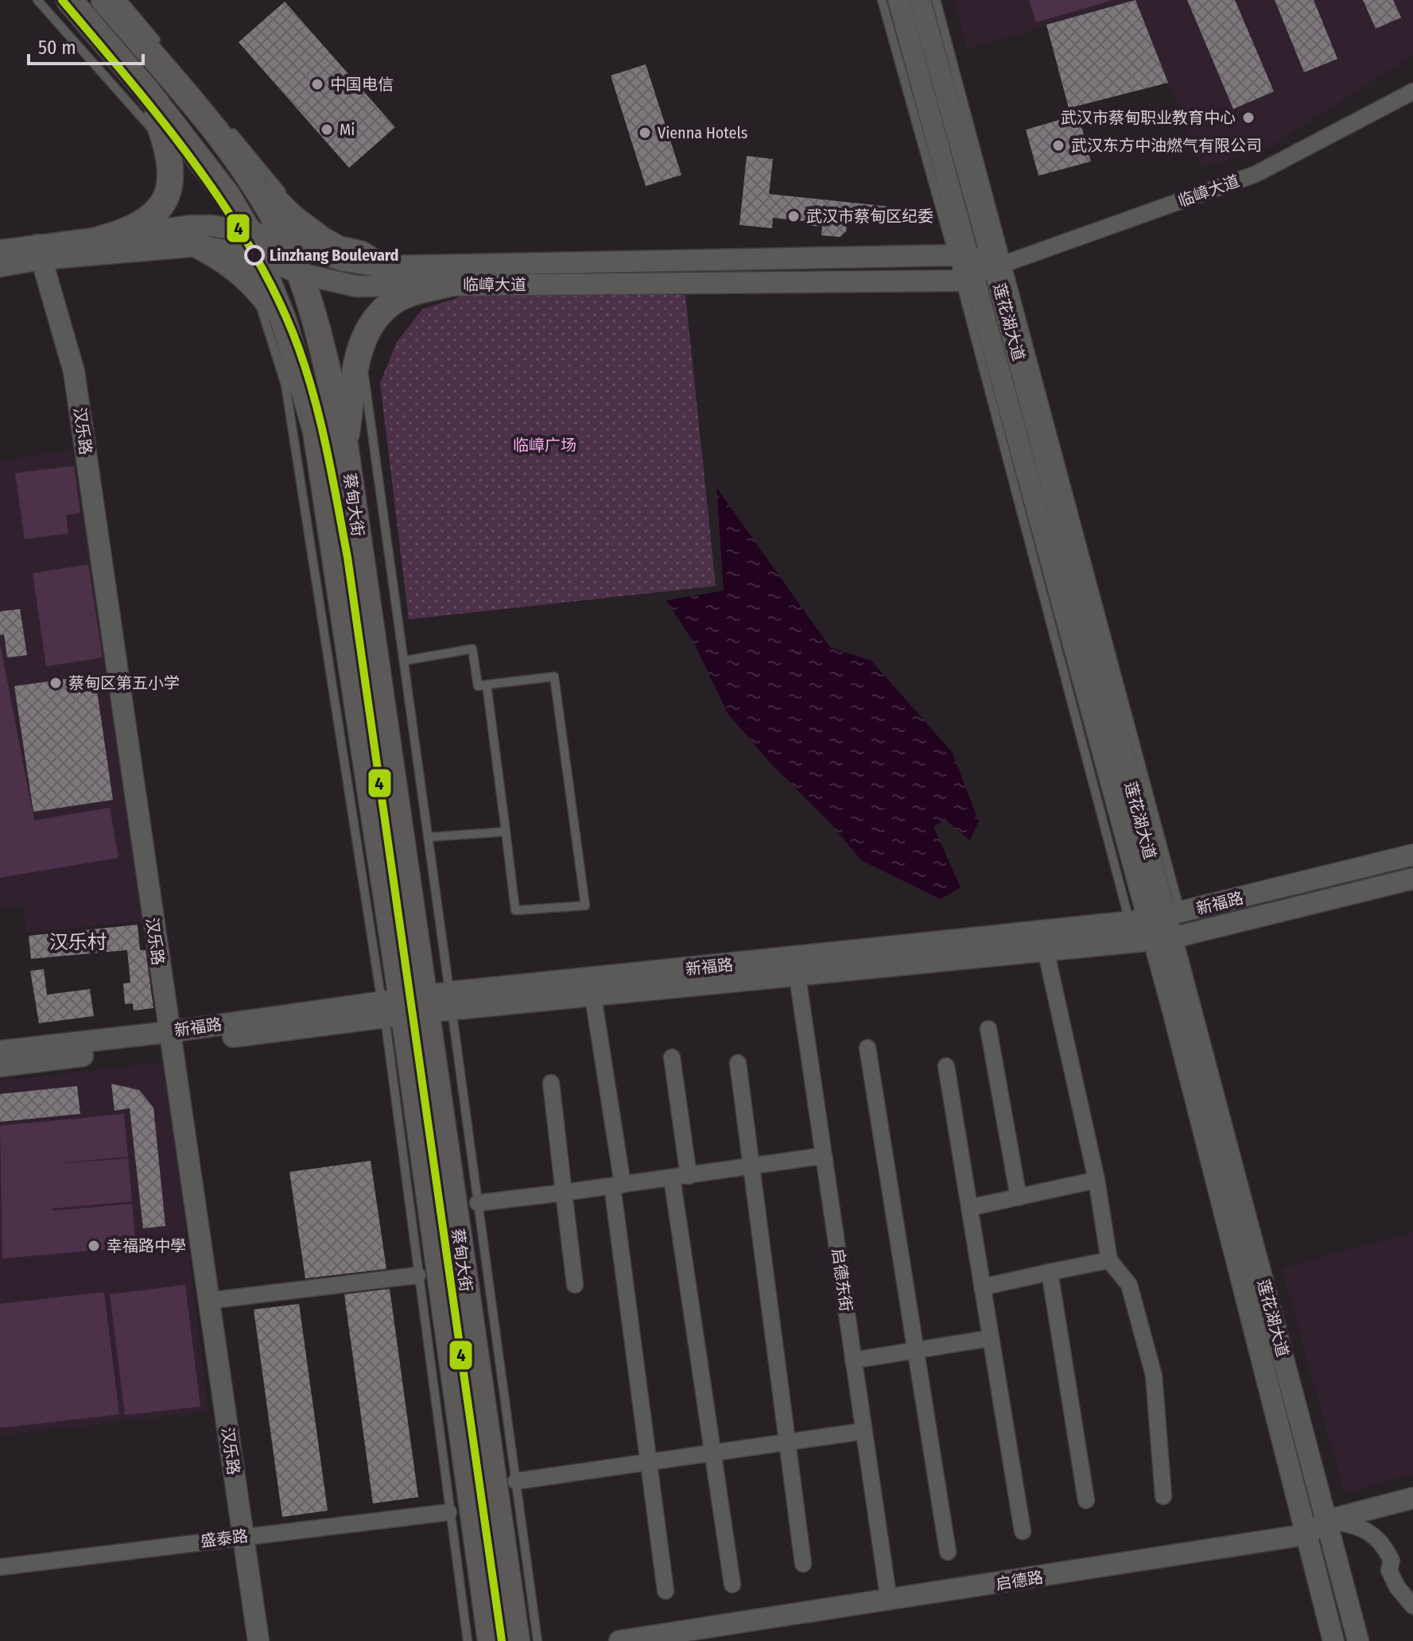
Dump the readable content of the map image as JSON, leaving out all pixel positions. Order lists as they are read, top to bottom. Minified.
{"streets":{"main road":["蔡甸大街"],"street":["临嶂大道","莲花湖大道","汉乐路","新福路","启德东街","盛泰路","启德路"]},"crossings":[["临嶂大道","莲花湖大道"],["临嶂大道","汉乐路"],["临嶂大道","蔡甸大街"],["莲花湖大道","新福路"],["莲花湖大道","启德路"],["汉乐路","新福路"],["汉乐路","盛泰路"],["蔡甸大街","新福路"],["蔡甸大街","盛泰路"],["新福路","启德东街"],["启德东街","启德路"]],"districts":["汉乐村"],"parks":["临嶂广场"],"places":["中国电信","武汉市蔡甸职业教育中心","Mi","Vienna Hotels","武汉东方中油燃气有限公司","武汉市蔡甸区纪委","Linzhang Boulevard","蔡甸区第五小学","幸福路中學"],"lines":["transit line 4"],"scale_bar":"50 m"}
